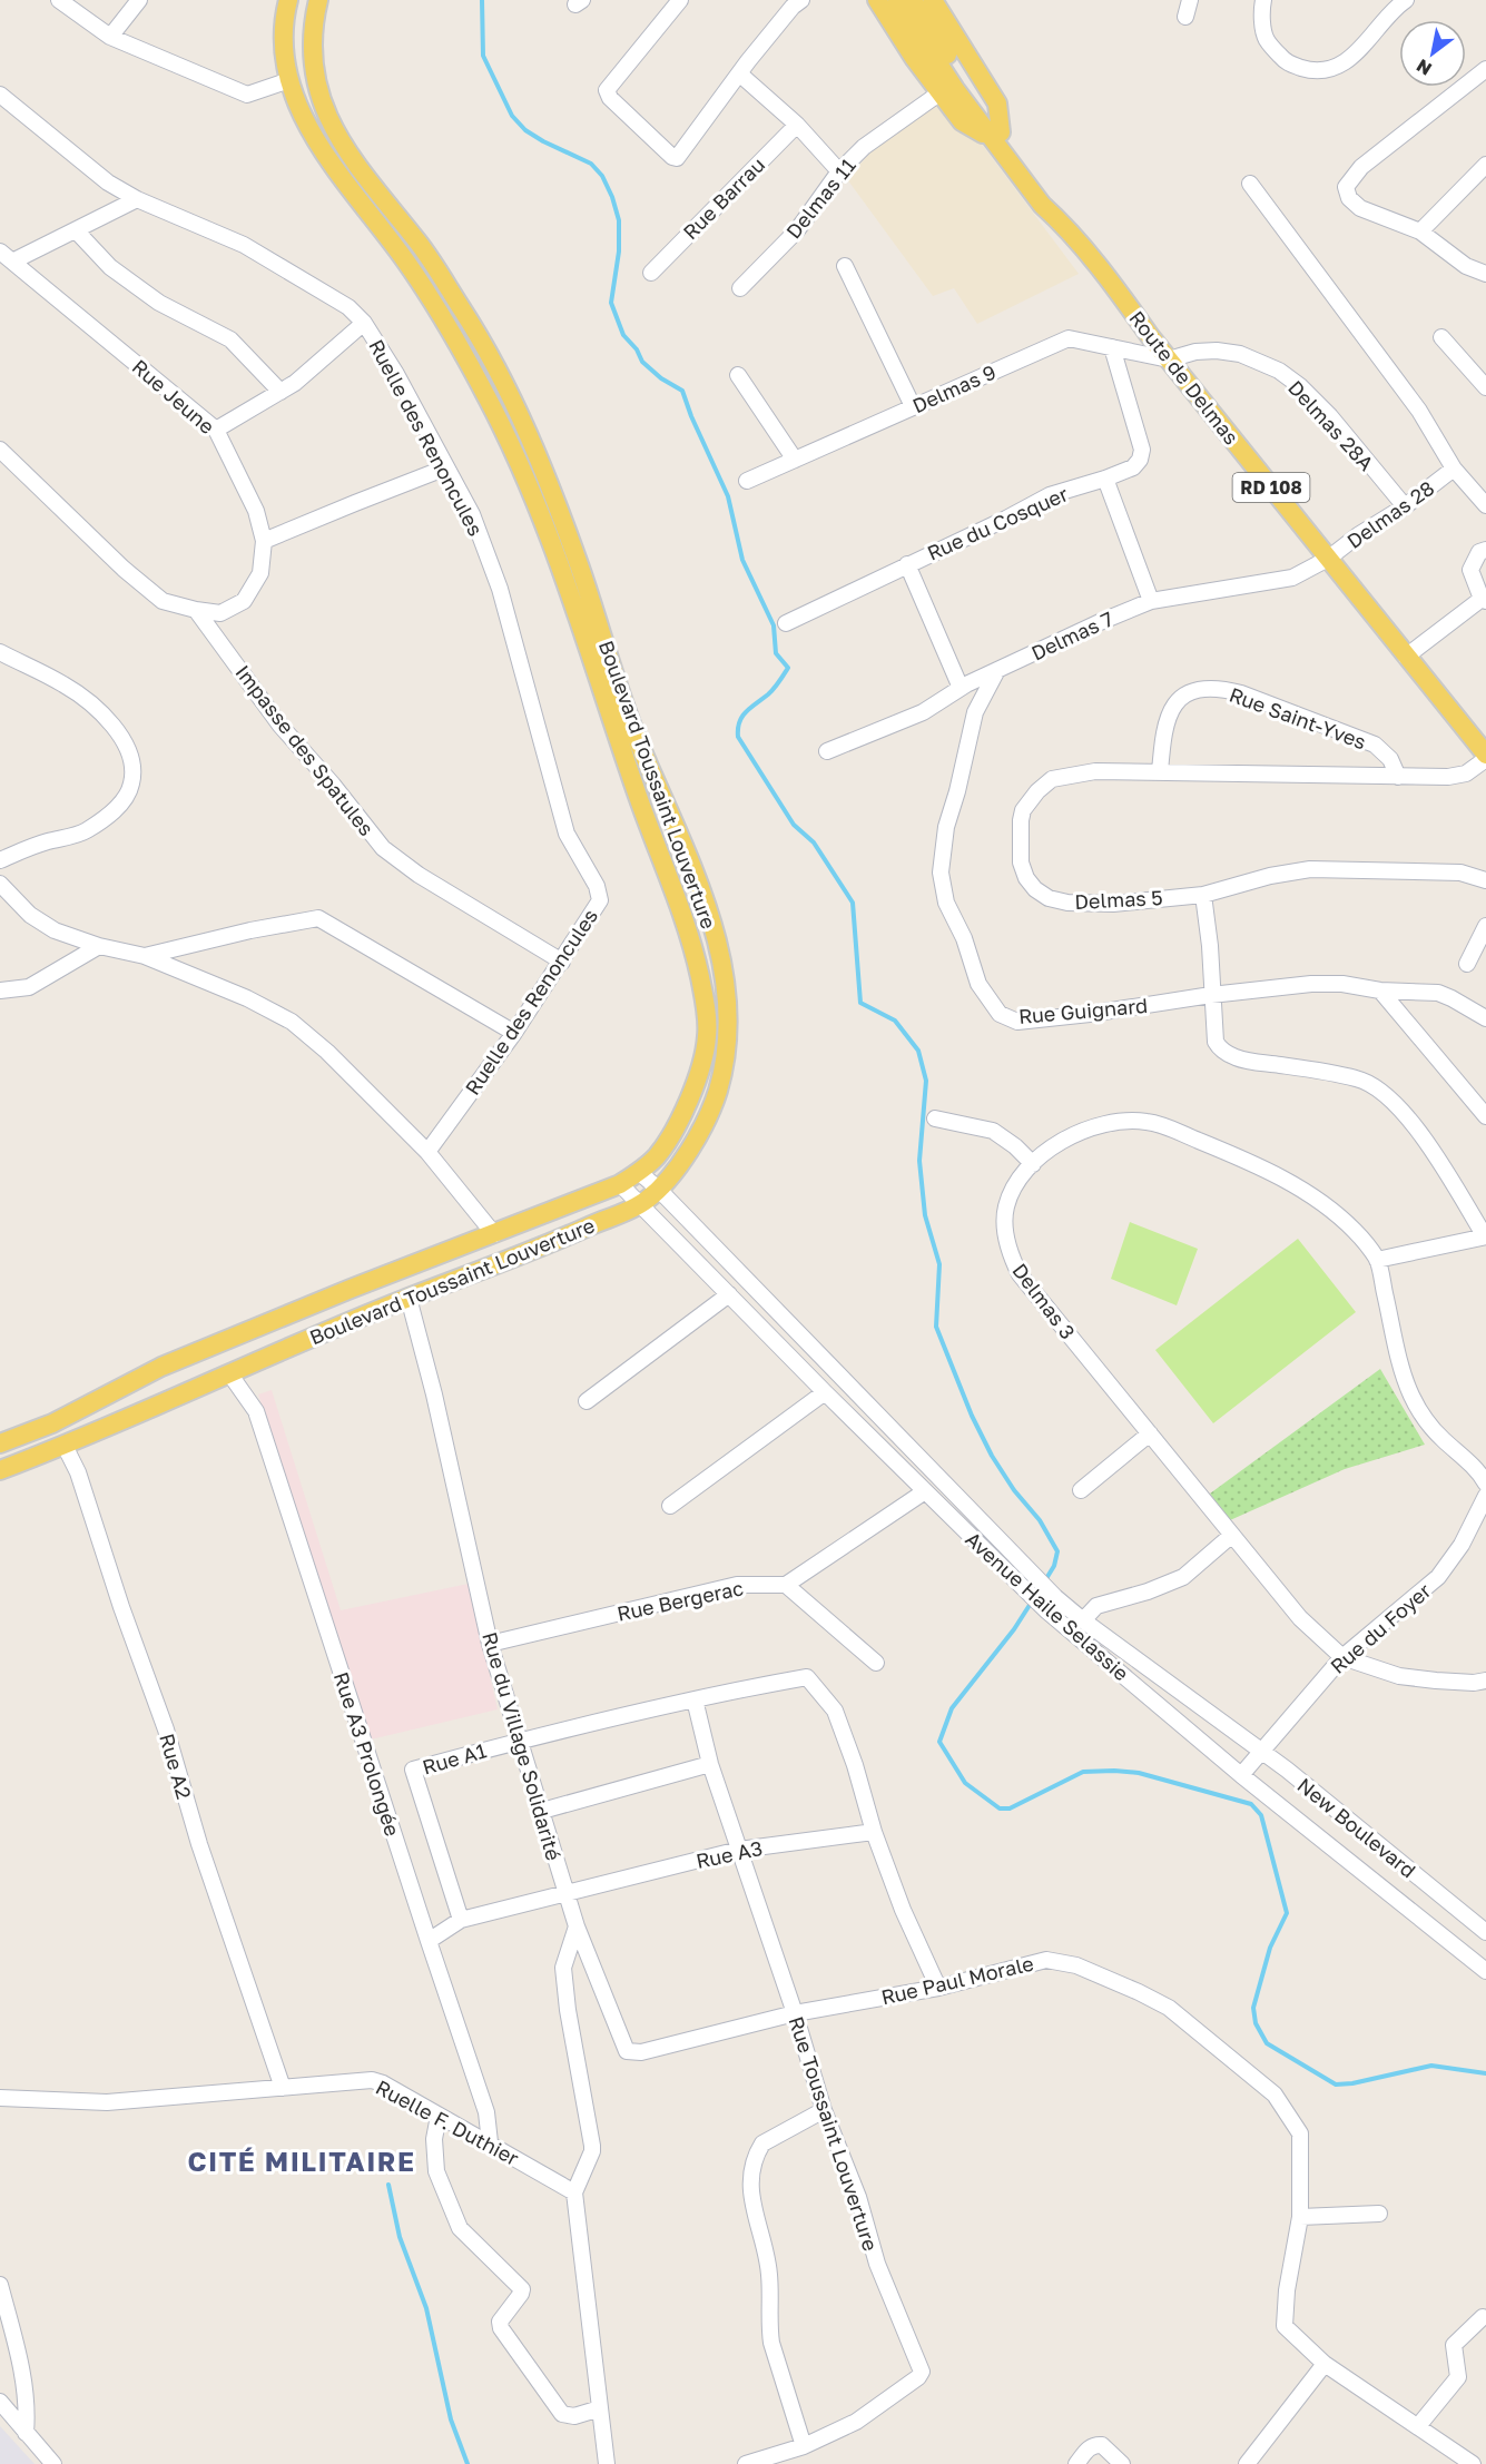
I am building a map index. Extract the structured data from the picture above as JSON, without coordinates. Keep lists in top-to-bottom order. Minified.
{"streets":{"main road":["Route de Delmas","RD 108","Boulevard Toussaint Louverture"],"street":["Rue Barrau","Delmas 11","Delmas 9","Rue Jeune","Delmas 28A","Ruelle des Renoncules","Delmas 28","Rue du Cosquer","Delmas 7","Rue Saint-Yves","Impasse des Spatules","Delmas 5","Rue Guignard","Delmas 3","Rue Bergerac","Avenue Haile Selassie","Rue du Foyer","Rue du Village Solidarité","Rue A3 Prolongée","Rue A1","Rue A2","New Boulevard","Rue A3","Rue Paul Morale","Ruelle F. Duthier","Rue Toussaint Louverture"]},"crossings":[["Route de Delmas","Delmas 9"],["Route de Delmas","Delmas 28A"],["Route de Delmas","Delmas 28"],["Route de Delmas","Delmas 7"],["Route de Delmas","Delmas 5"],["Delmas 9","Delmas 28A"],["Delmas 9","Rue du Cosquer"],["Rue Jeune","Impasse des Spatules"],["Delmas 28A","Delmas 28"],["Ruelle des Renoncules","Impasse des Spatules"],["Delmas 28","Delmas 7"],["Delmas 7","Rue Guignard"],["Rue Saint-Yves","Delmas 5"],["Boulevard Toussaint Louverture","Avenue Haile Selassie"],["Boulevard Toussaint Louverture","Rue du Village Solidarité"],["Boulevard Toussaint Louverture","Rue A3 Prolongée"],["Boulevard Toussaint Louverture","Rue A2"],["Delmas 3","Rue du Foyer"],["Rue Bergerac","Rue du Village Solidarité"],["Avenue Haile Selassie","Rue du Foyer"],["Avenue Haile Selassie","New Boulevard"],["Rue du Foyer","New Boulevard"],["Rue du Village Solidarité","Rue A1"],["Rue du Village Solidarité","Rue A3"],["Rue du Village Solidarité","Rue Paul Morale"],["Rue A3 Prolongée","Rue A3"],["Rue A3 Prolongée","Ruelle F. Duthier"],["Rue A1","Rue A3"],["Rue A1","Rue Toussaint Louverture"],["Rue A2","Ruelle F. Duthier"],["Rue A3","Rue Toussaint Louverture"],["Rue Paul Morale","Rue Toussaint Louverture"]],"districts":["CITÉ MILITAIRE"],"north":"bottom left"}
